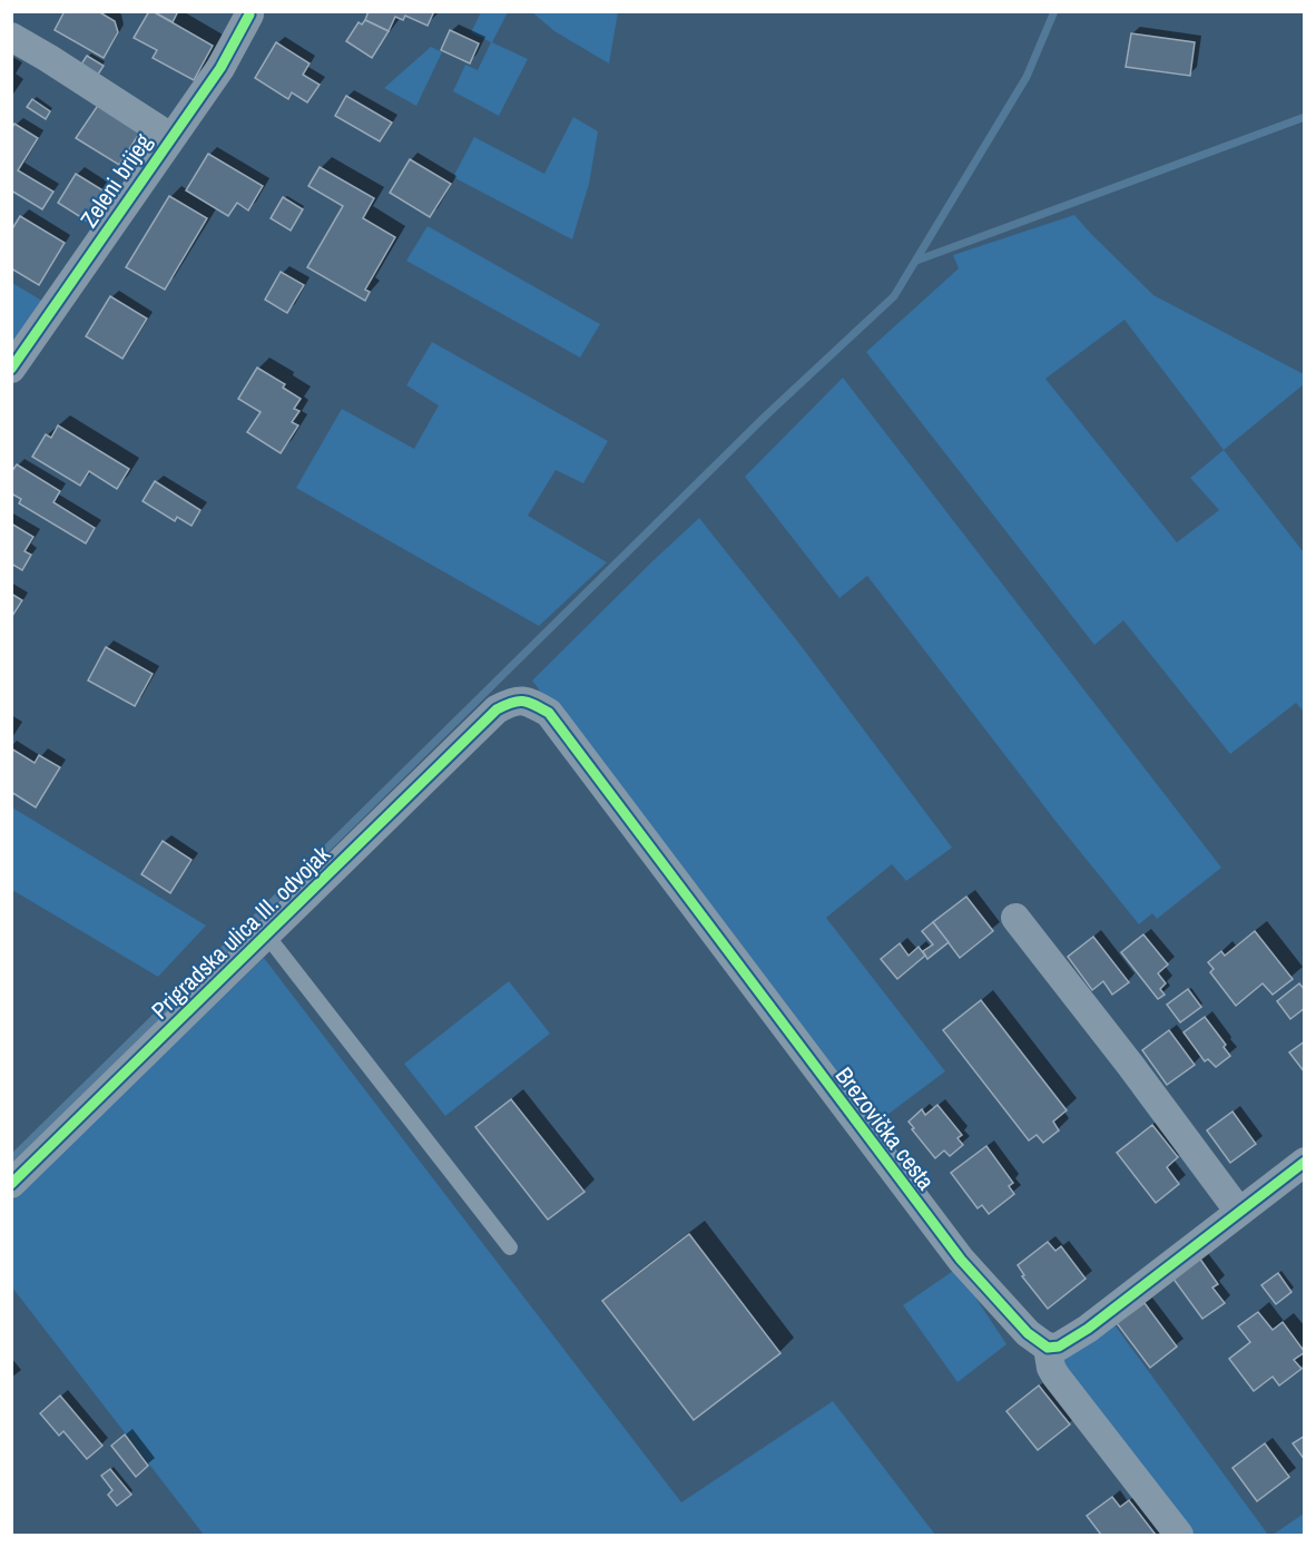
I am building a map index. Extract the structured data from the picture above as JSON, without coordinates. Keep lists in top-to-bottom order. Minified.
{"streets":{"street":["Zeleni brijeg","Prigradska ulica III. odvojak","Brezovička cesta"]},"crossings":[["Prigradska ulica III. odvojak","Brezovička cesta"]]}
